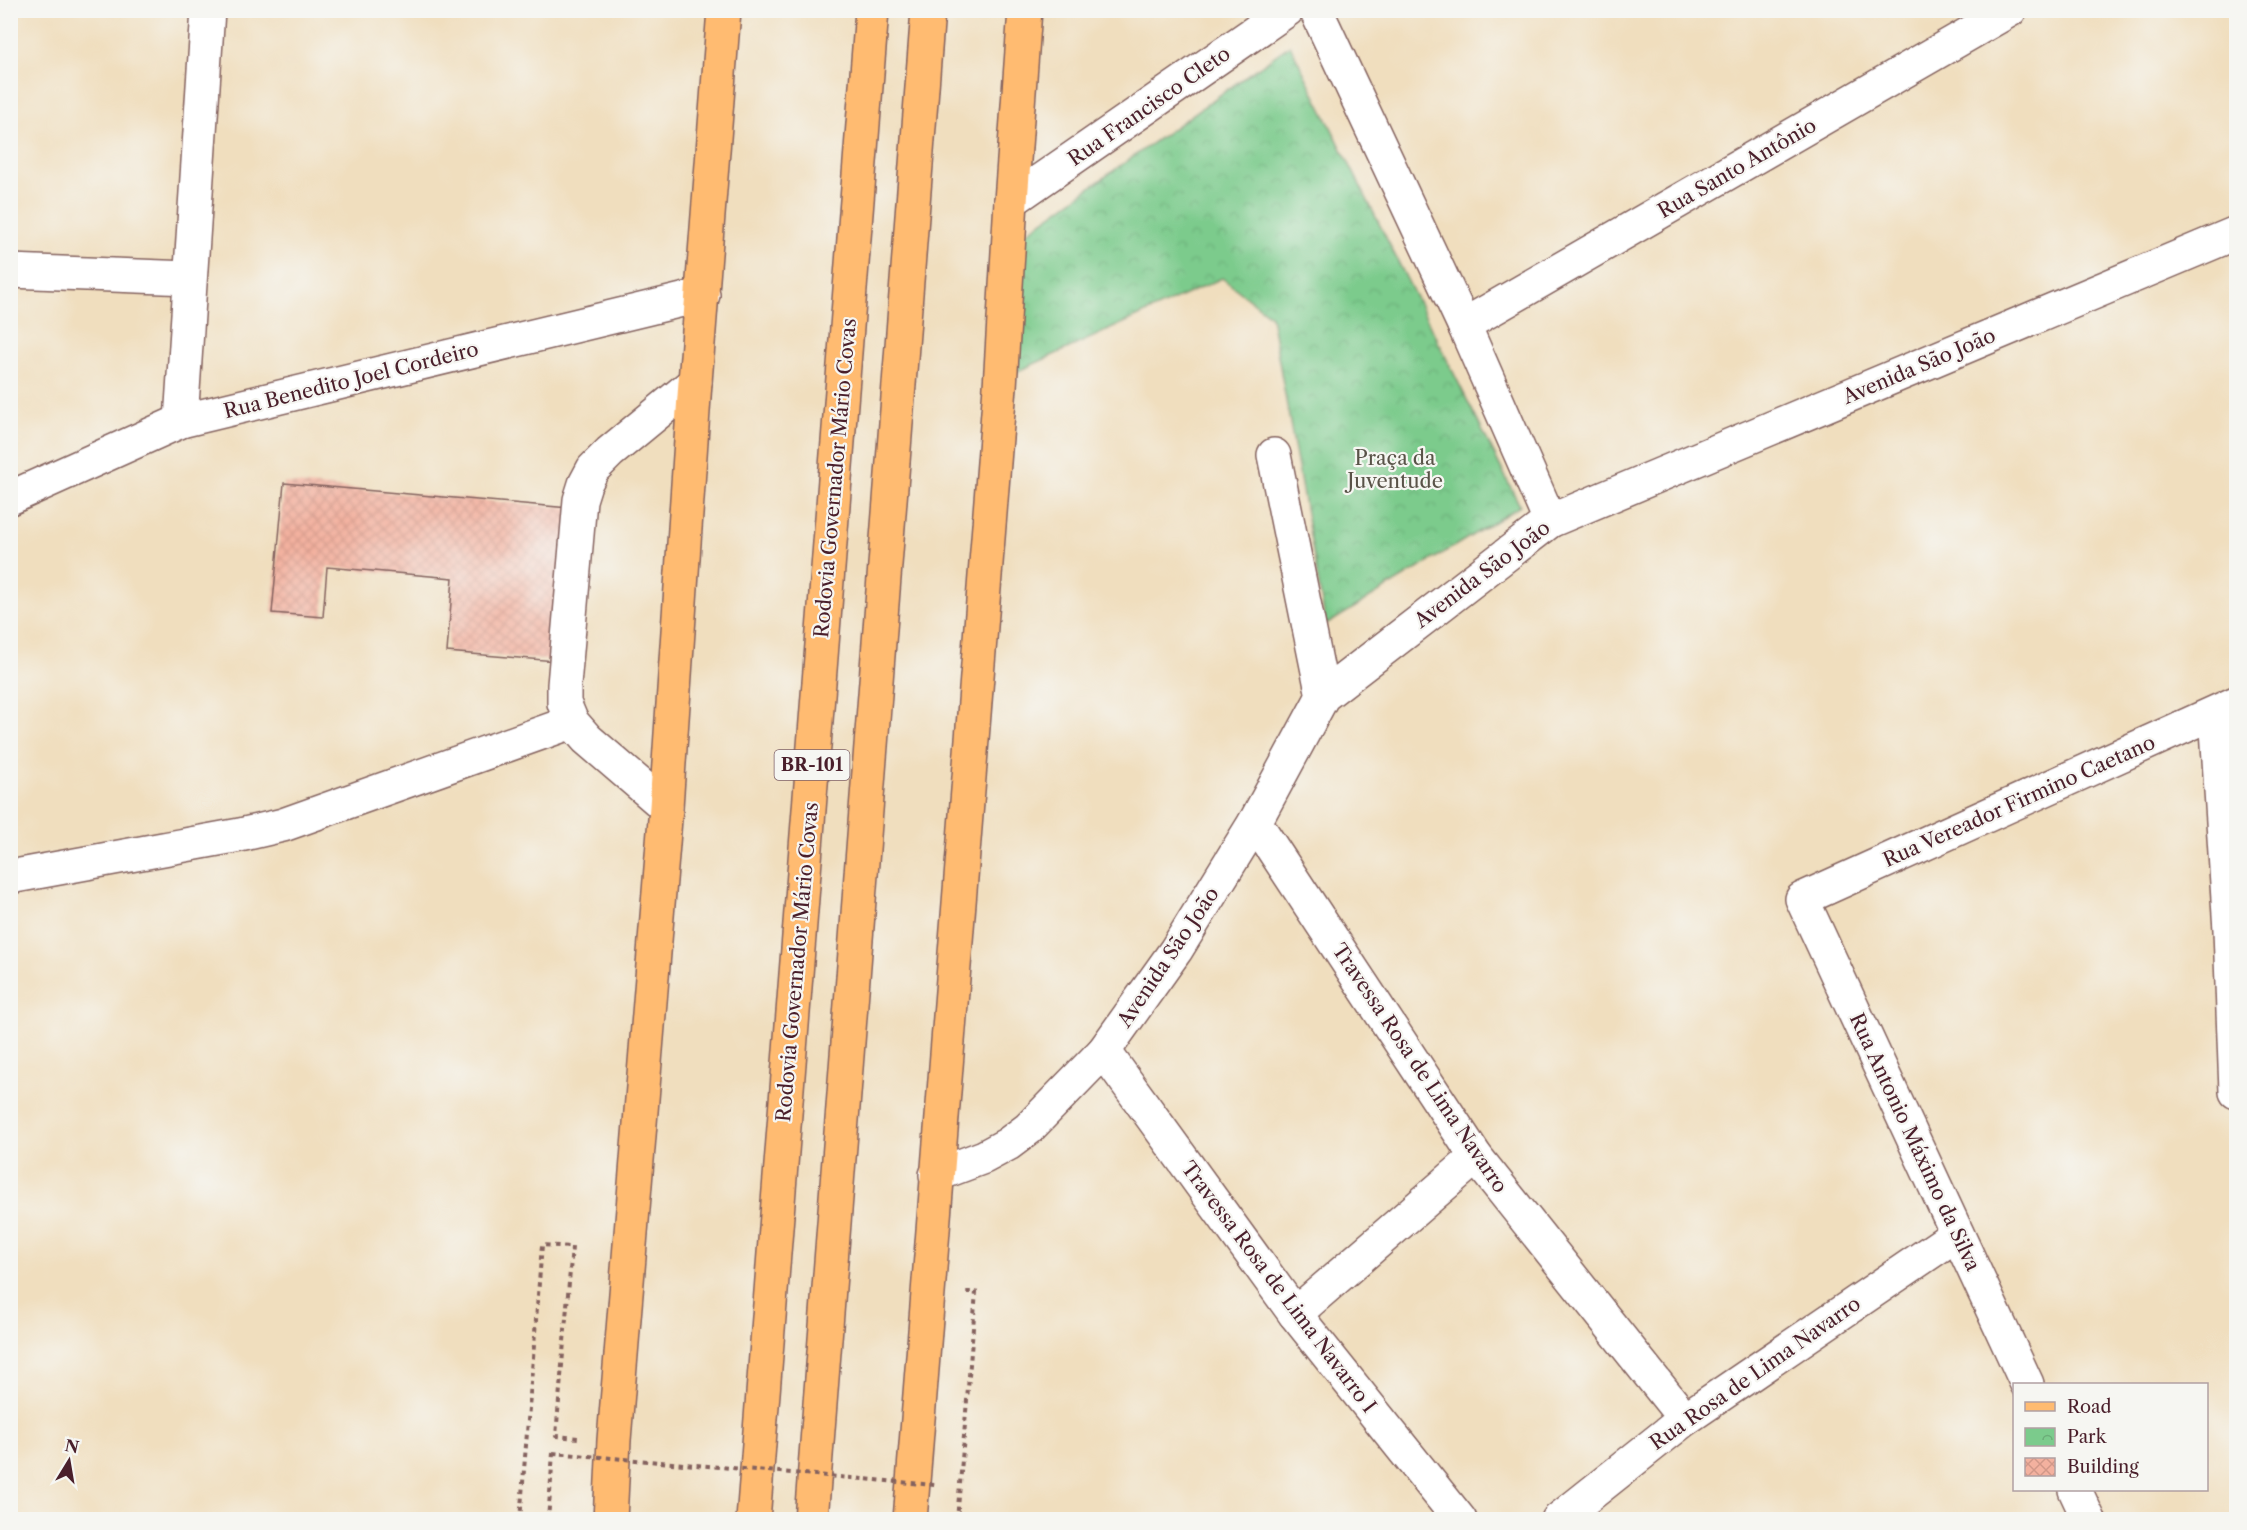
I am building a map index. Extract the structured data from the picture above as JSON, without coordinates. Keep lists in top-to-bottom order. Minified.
{"streets":{"main road":["Rodovia Governador Mário Covas","BR-101"],"street":["Rua Francisco Cleto","Rua Santo Antônio","Avenida São João","Rua Benedito Joel Cordeiro","Rua Vereador Firmino Caetano","Travessa Rosa de Lima Navarro","Rua Antonio Máximo da Silva","Travessa Rosa de Lima Navarro I","Rua Rosa de Lima Navarro"]},"crossings":[["Avenida São João","Travessa Rosa de Lima Navarro"],["Avenida São João","Travessa Rosa de Lima Navarro I"],["Rua Vereador Firmino Caetano","Rua Antonio Máximo da Silva"],["Travessa Rosa de Lima Navarro","Rua Rosa de Lima Navarro"],["Rua Antonio Máximo da Silva","Rua Rosa de Lima Navarro"]],"parks":["Praça da Juventude"],"legend":["Road","Park","Building"],"north":"top"}
